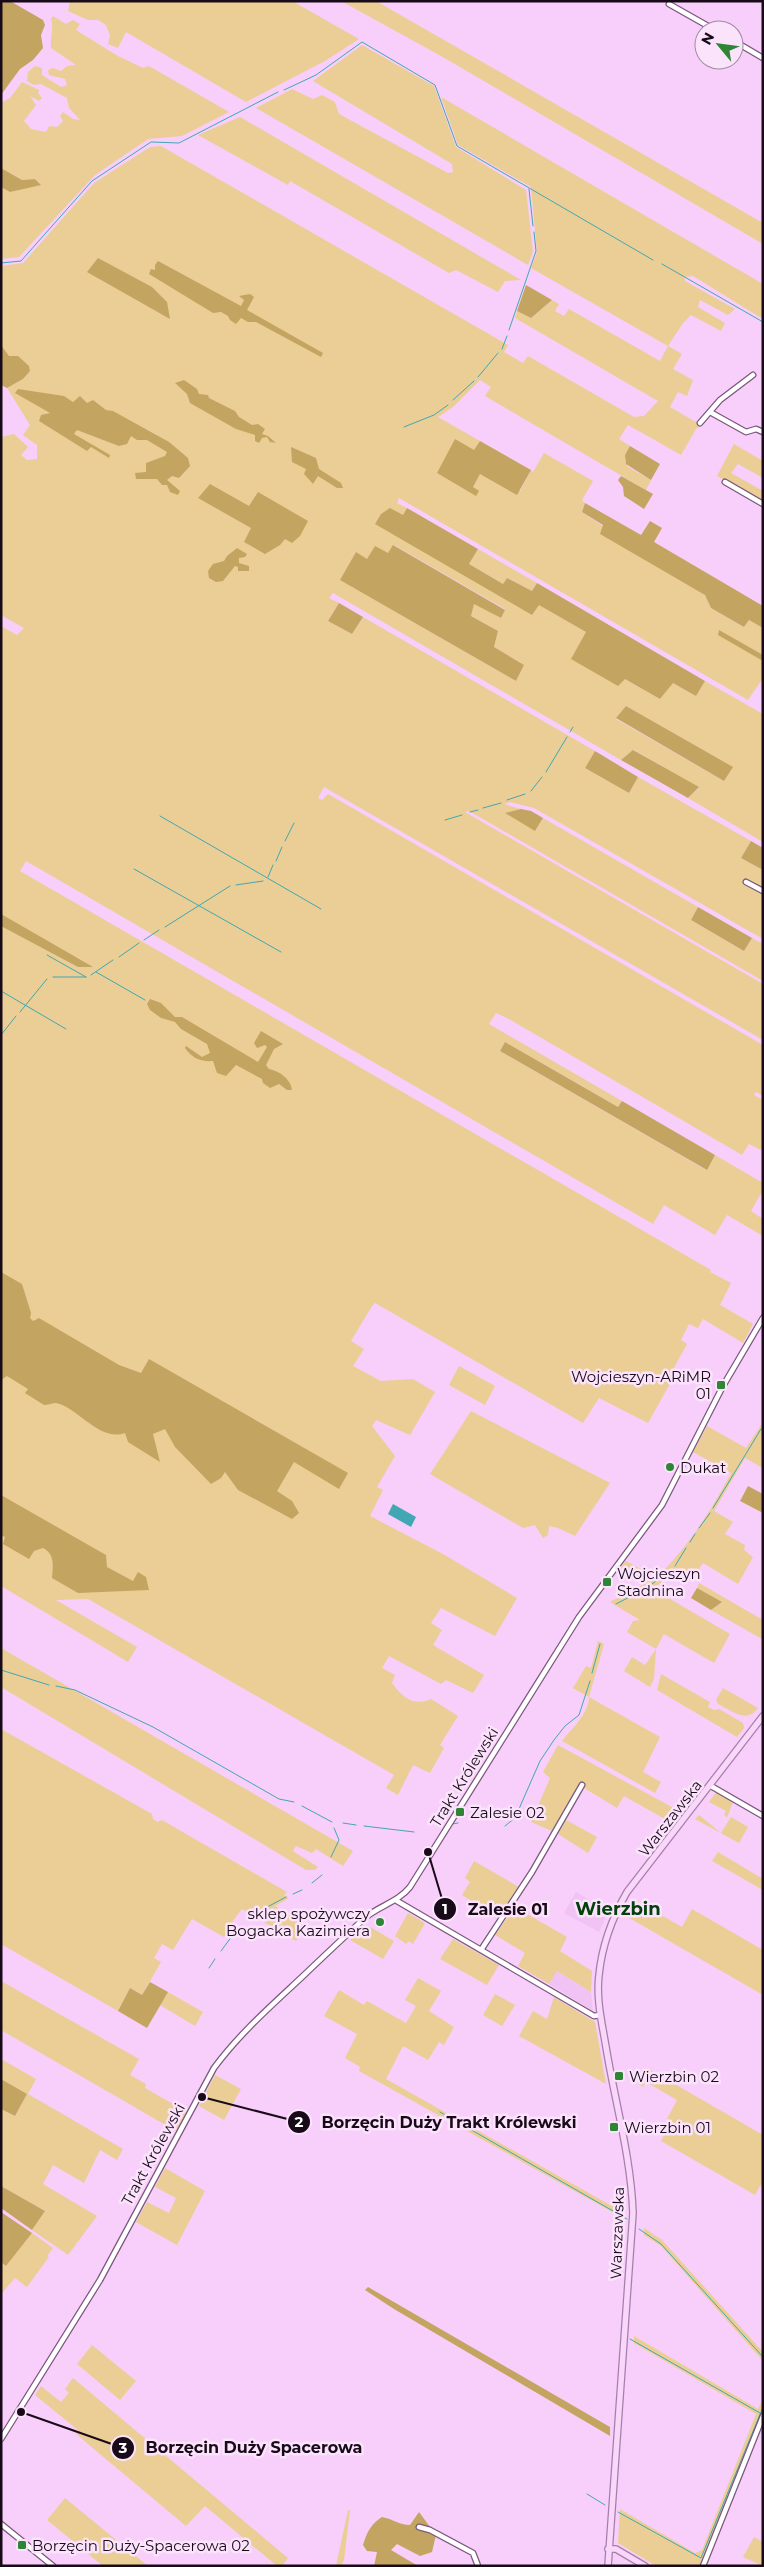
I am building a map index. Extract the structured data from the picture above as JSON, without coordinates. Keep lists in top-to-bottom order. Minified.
{"streets":{"main road":["Warszawska"],"street":["Trakt Królewski"]},"districts":["Wierzbin"],"places":{"transit":["Wojcieszyn-ARiMR 01","Wojcieszyn Stadnina","Zalesie 02","Wierzbin 02","Wierzbin 01","Borzęcin Duży-Spacerowa 02"],"other":["Dukat","Zalesie 01","sklep spożywczy Bogacka Kazimiera","Borzęcin Duży Trakt Królewski","Borzęcin Duży Spacerowa"]},"north":"top left"}
